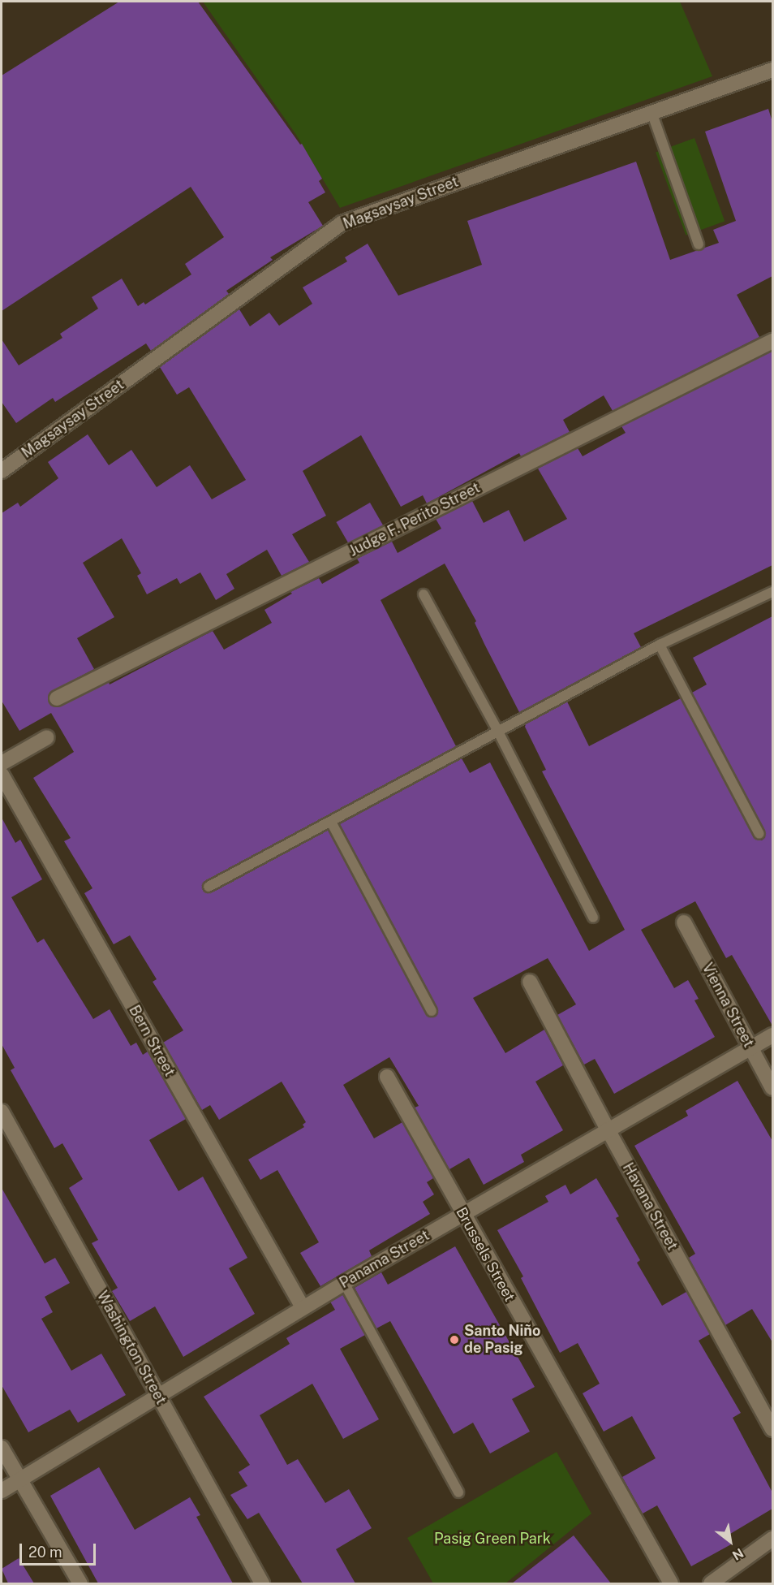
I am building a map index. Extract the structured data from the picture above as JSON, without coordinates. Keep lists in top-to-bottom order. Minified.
{"streets":{"street":["Magsaysay Street","Judge F. Perito Street","Vienna Street","Bern Street","Havana Street","Brussels Street","Panama Street","Washington Street"]},"crossings":[["Vienna Street","Panama Street"],["Bern Street","Panama Street"],["Havana Street","Panama Street"],["Brussels Street","Panama Street"],["Panama Street","Washington Street"]],"parks":["Pasig Green Park"],"places":["Santo Niño de Pasig"],"scale_bar":"20 m","north":"bottom right"}
